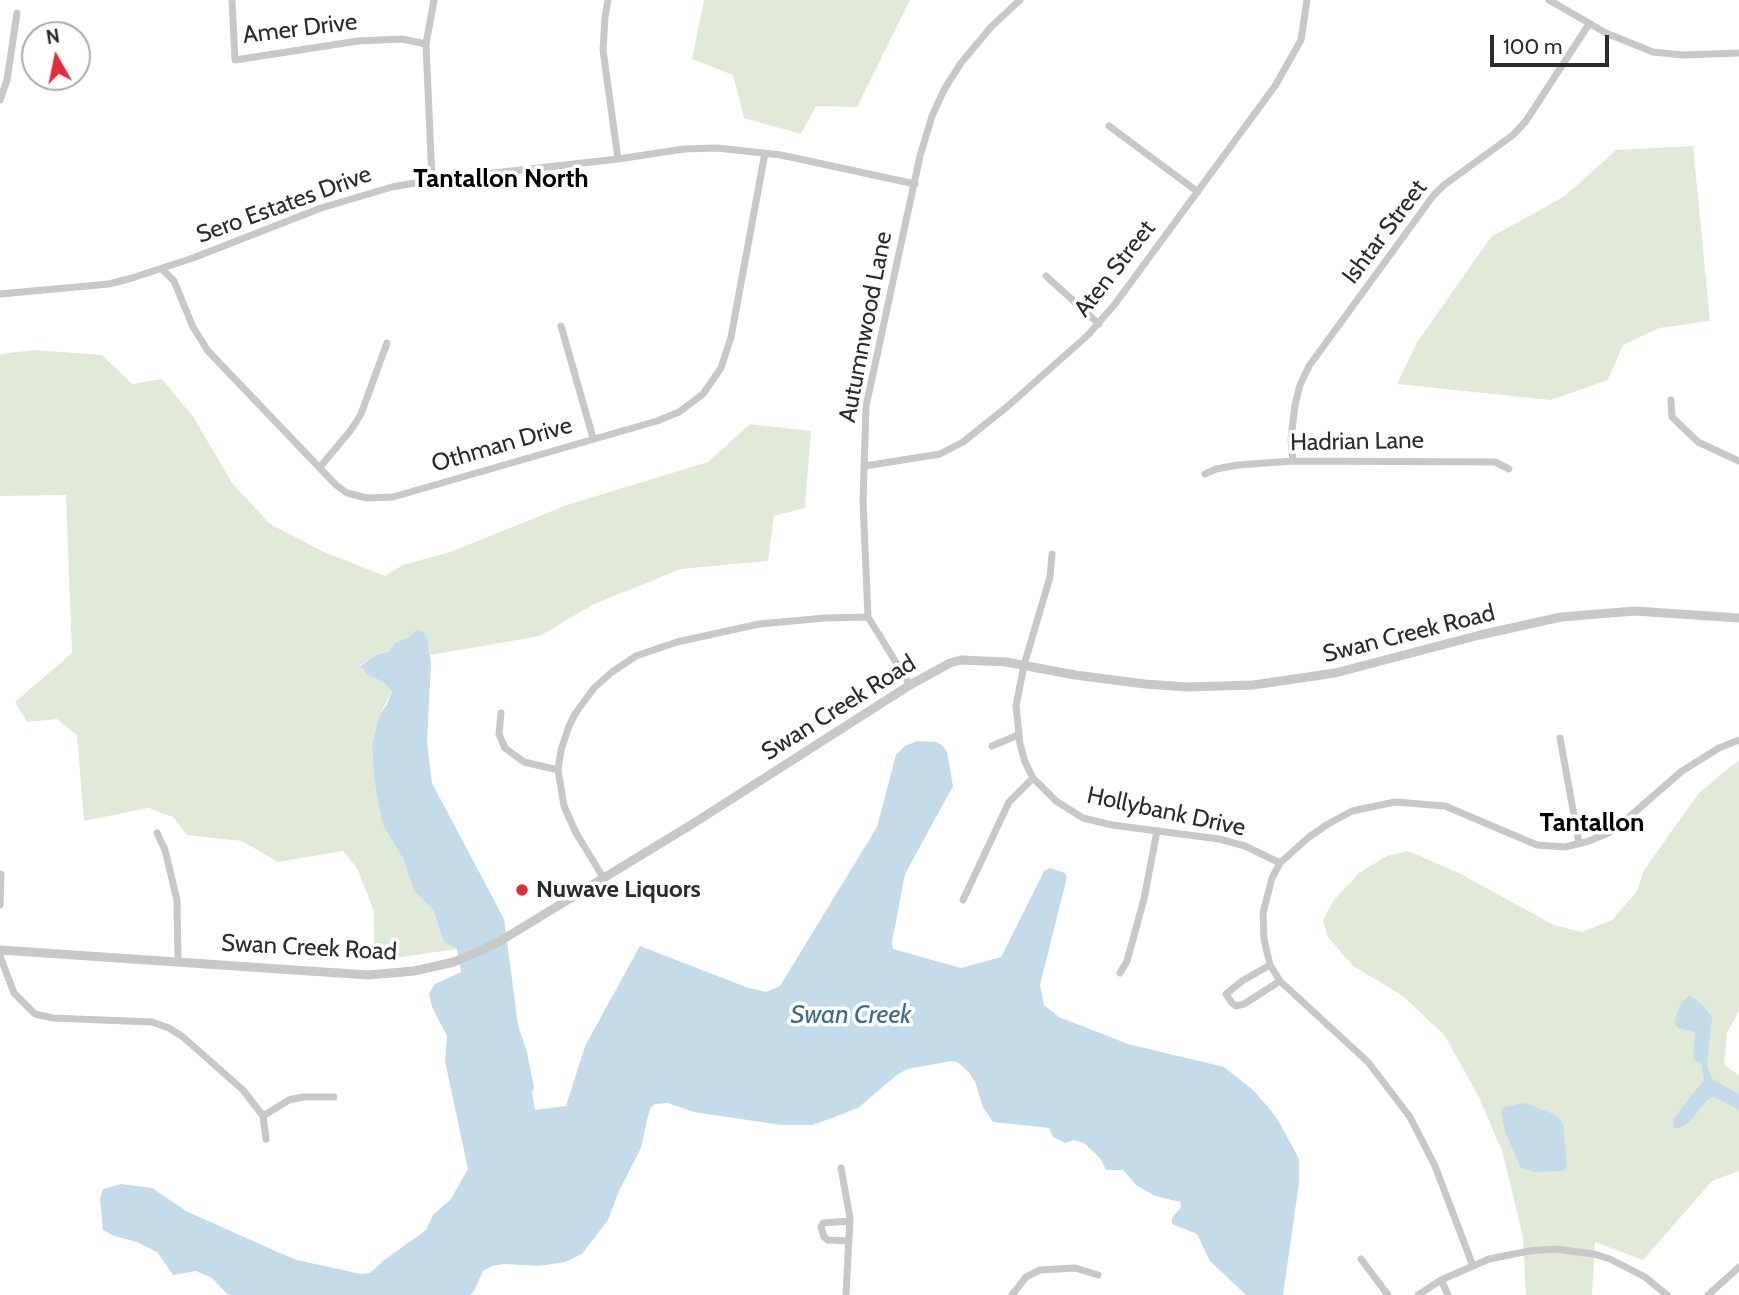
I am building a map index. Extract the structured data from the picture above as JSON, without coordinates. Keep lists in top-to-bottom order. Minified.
{"streets":{"street":["Amer Drive","Sero Estates Drive","Ishtar Street","Aten Street","Autumnwood Lane","Hadrian Lane","Othman Drive","Swan Creek Road","Hollybank Drive"]},"crossings":[["Sero Estates Drive","Autumnwood Lane"],["Sero Estates Drive","Othman Drive"],["Ishtar Street","Hadrian Lane"],["Aten Street","Autumnwood Lane"],["Autumnwood Lane","Swan Creek Road"],["Swan Creek Road","Hollybank Drive"]],"districts":["Tantallon North","Tantallon"],"water":["Swan Creek"],"places":["Nuwave Liquors"],"scale_bar":"100 m","north":"top"}
